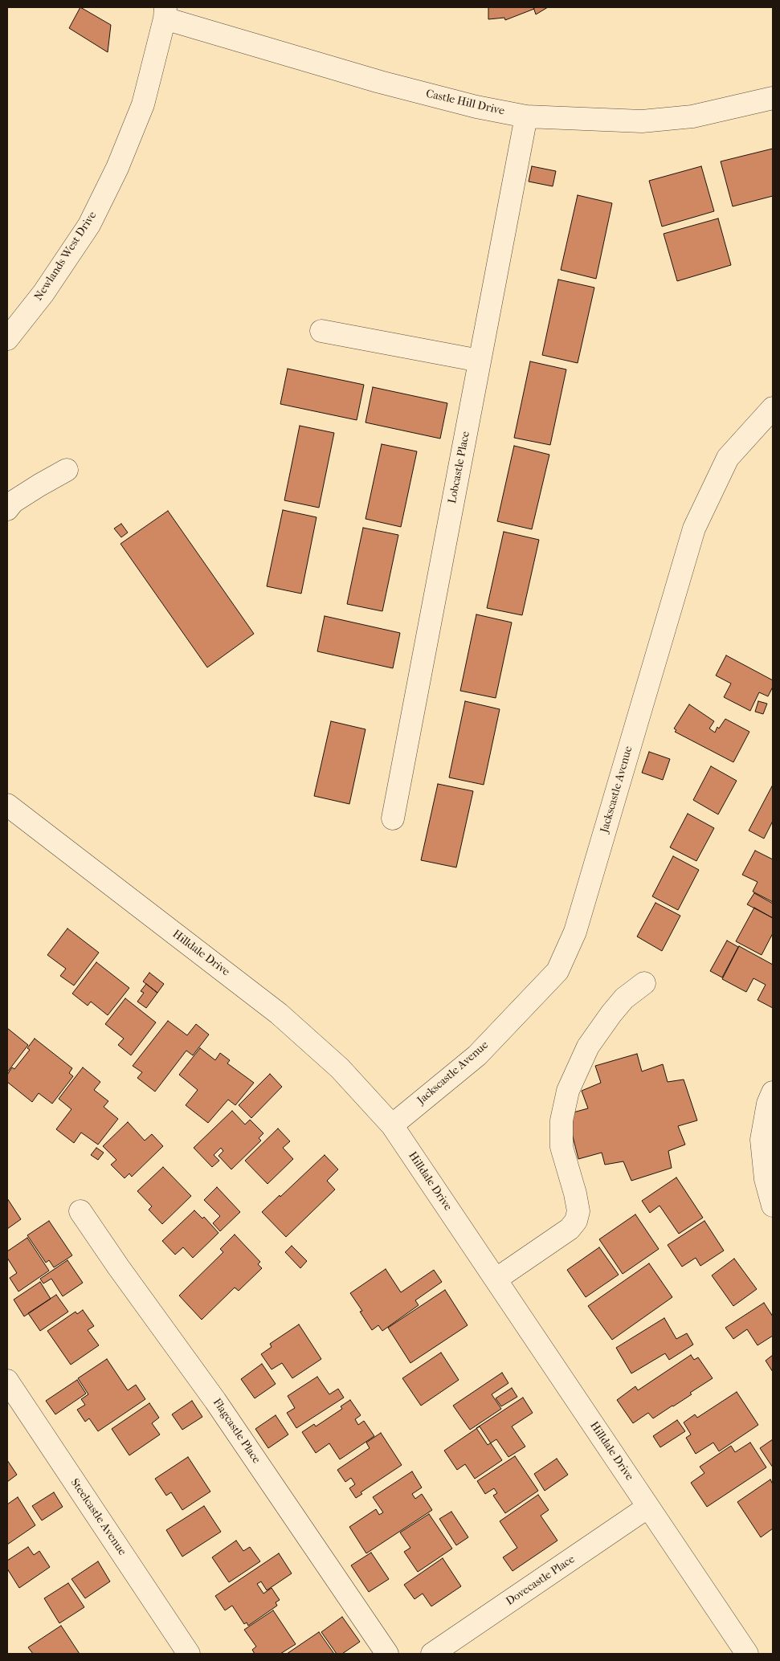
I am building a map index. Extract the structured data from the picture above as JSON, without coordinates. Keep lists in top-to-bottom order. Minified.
{"streets":{"street":["Castle Hill Drive","Newlands West Drive","Lobcastle Place","Jackscastle Avenue","Hilldale Drive","Flagcastle Place","Steelcastle Avenue","Dovecastle Place"]},"crossings":[["Castle Hill Drive","Newlands West Drive"],["Castle Hill Drive","Lobcastle Place"],["Jackscastle Avenue","Hilldale Drive"],["Hilldale Drive","Dovecastle Place"]]}
